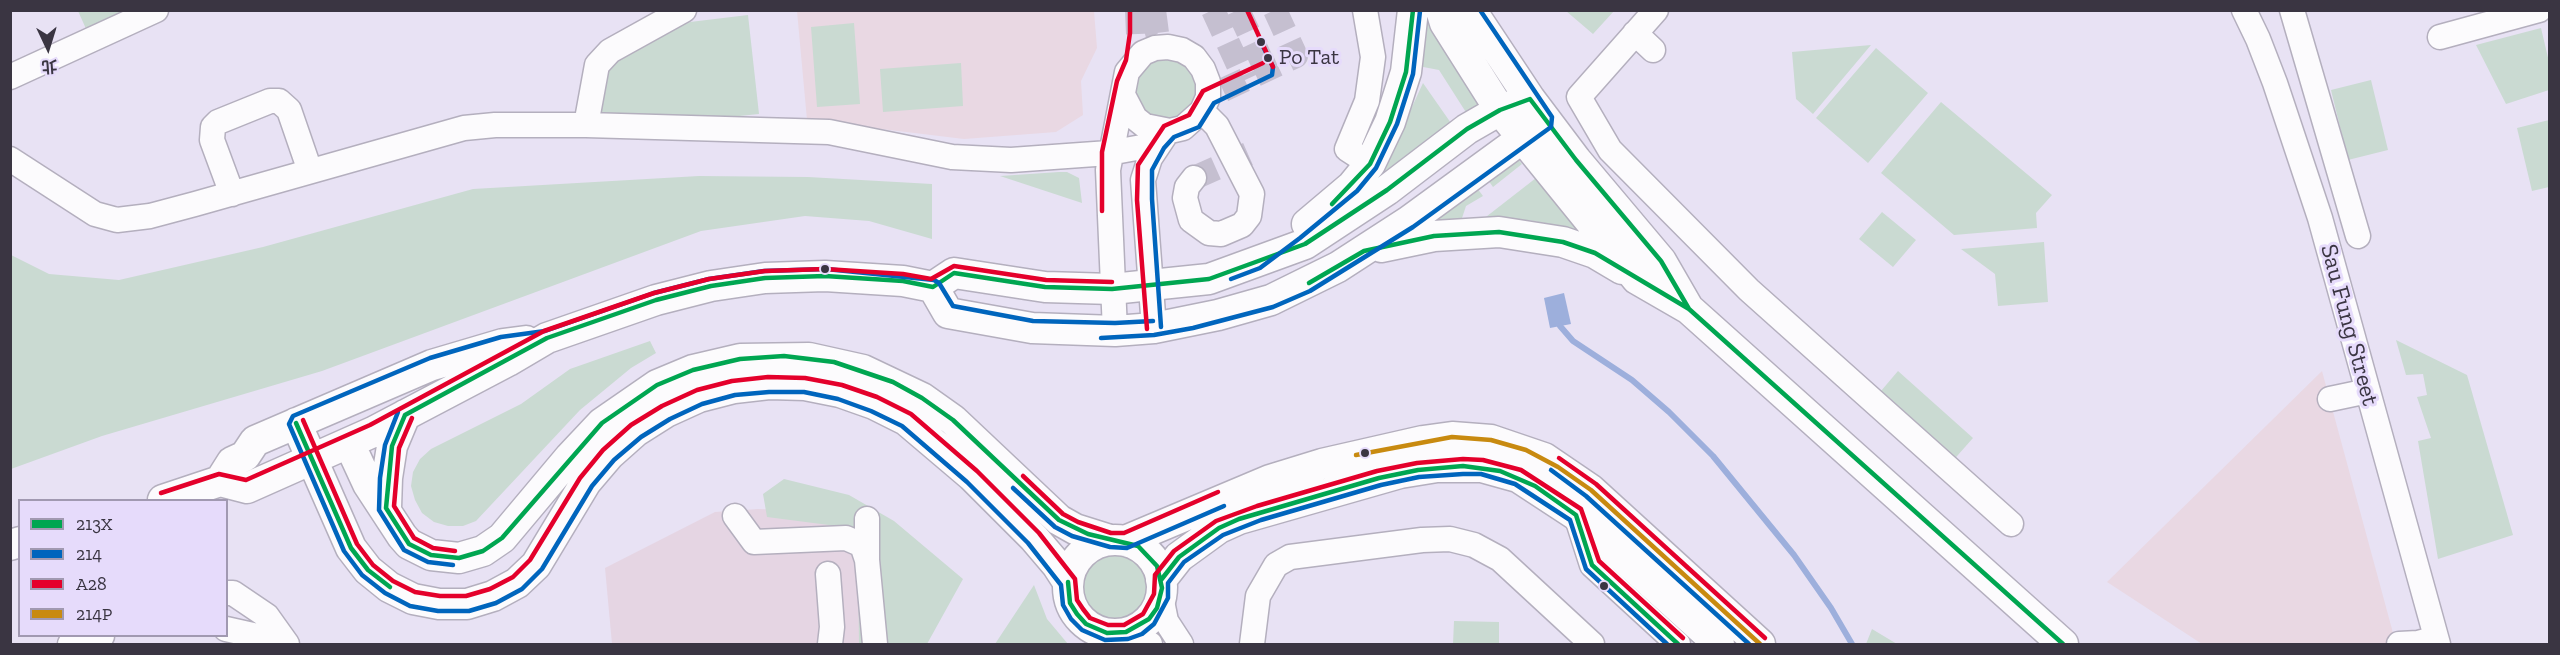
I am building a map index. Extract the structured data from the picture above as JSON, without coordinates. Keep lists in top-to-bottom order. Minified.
{"streets":{"street":["Sau Fung Street"]},"places":["Po Tat"],"lines":["transit line 213X","transit line 214","transit line A28","transit line 214P"],"legend":["213X","214","A28","214P"],"north":"bottom"}
